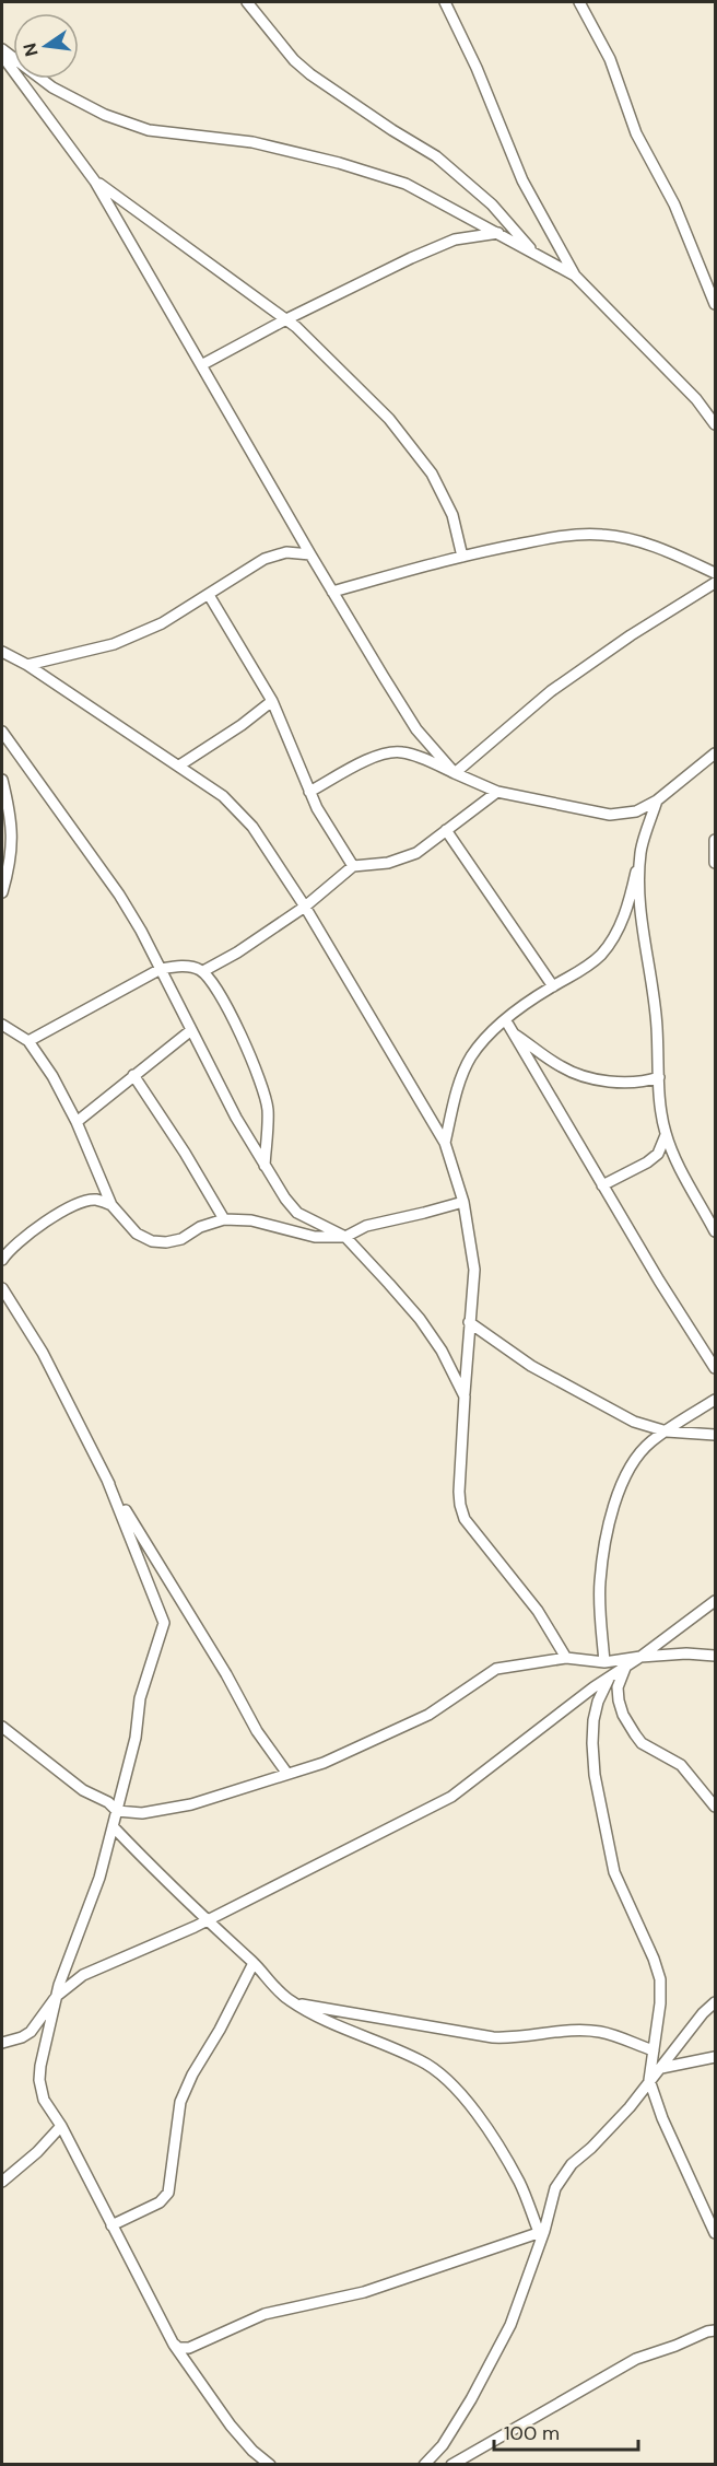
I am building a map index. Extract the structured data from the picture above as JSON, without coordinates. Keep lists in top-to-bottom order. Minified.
{"scale_bar":"100 m","north":"left"}
